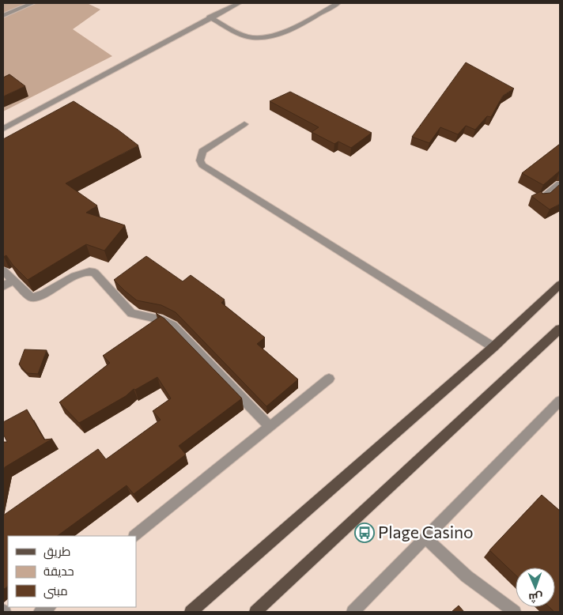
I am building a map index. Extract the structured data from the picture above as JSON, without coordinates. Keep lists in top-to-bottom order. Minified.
{"places":{"bus stop":["Plage Casino"]},"legend":["طريق","حديقة","مبنى"],"north":"bottom"}
